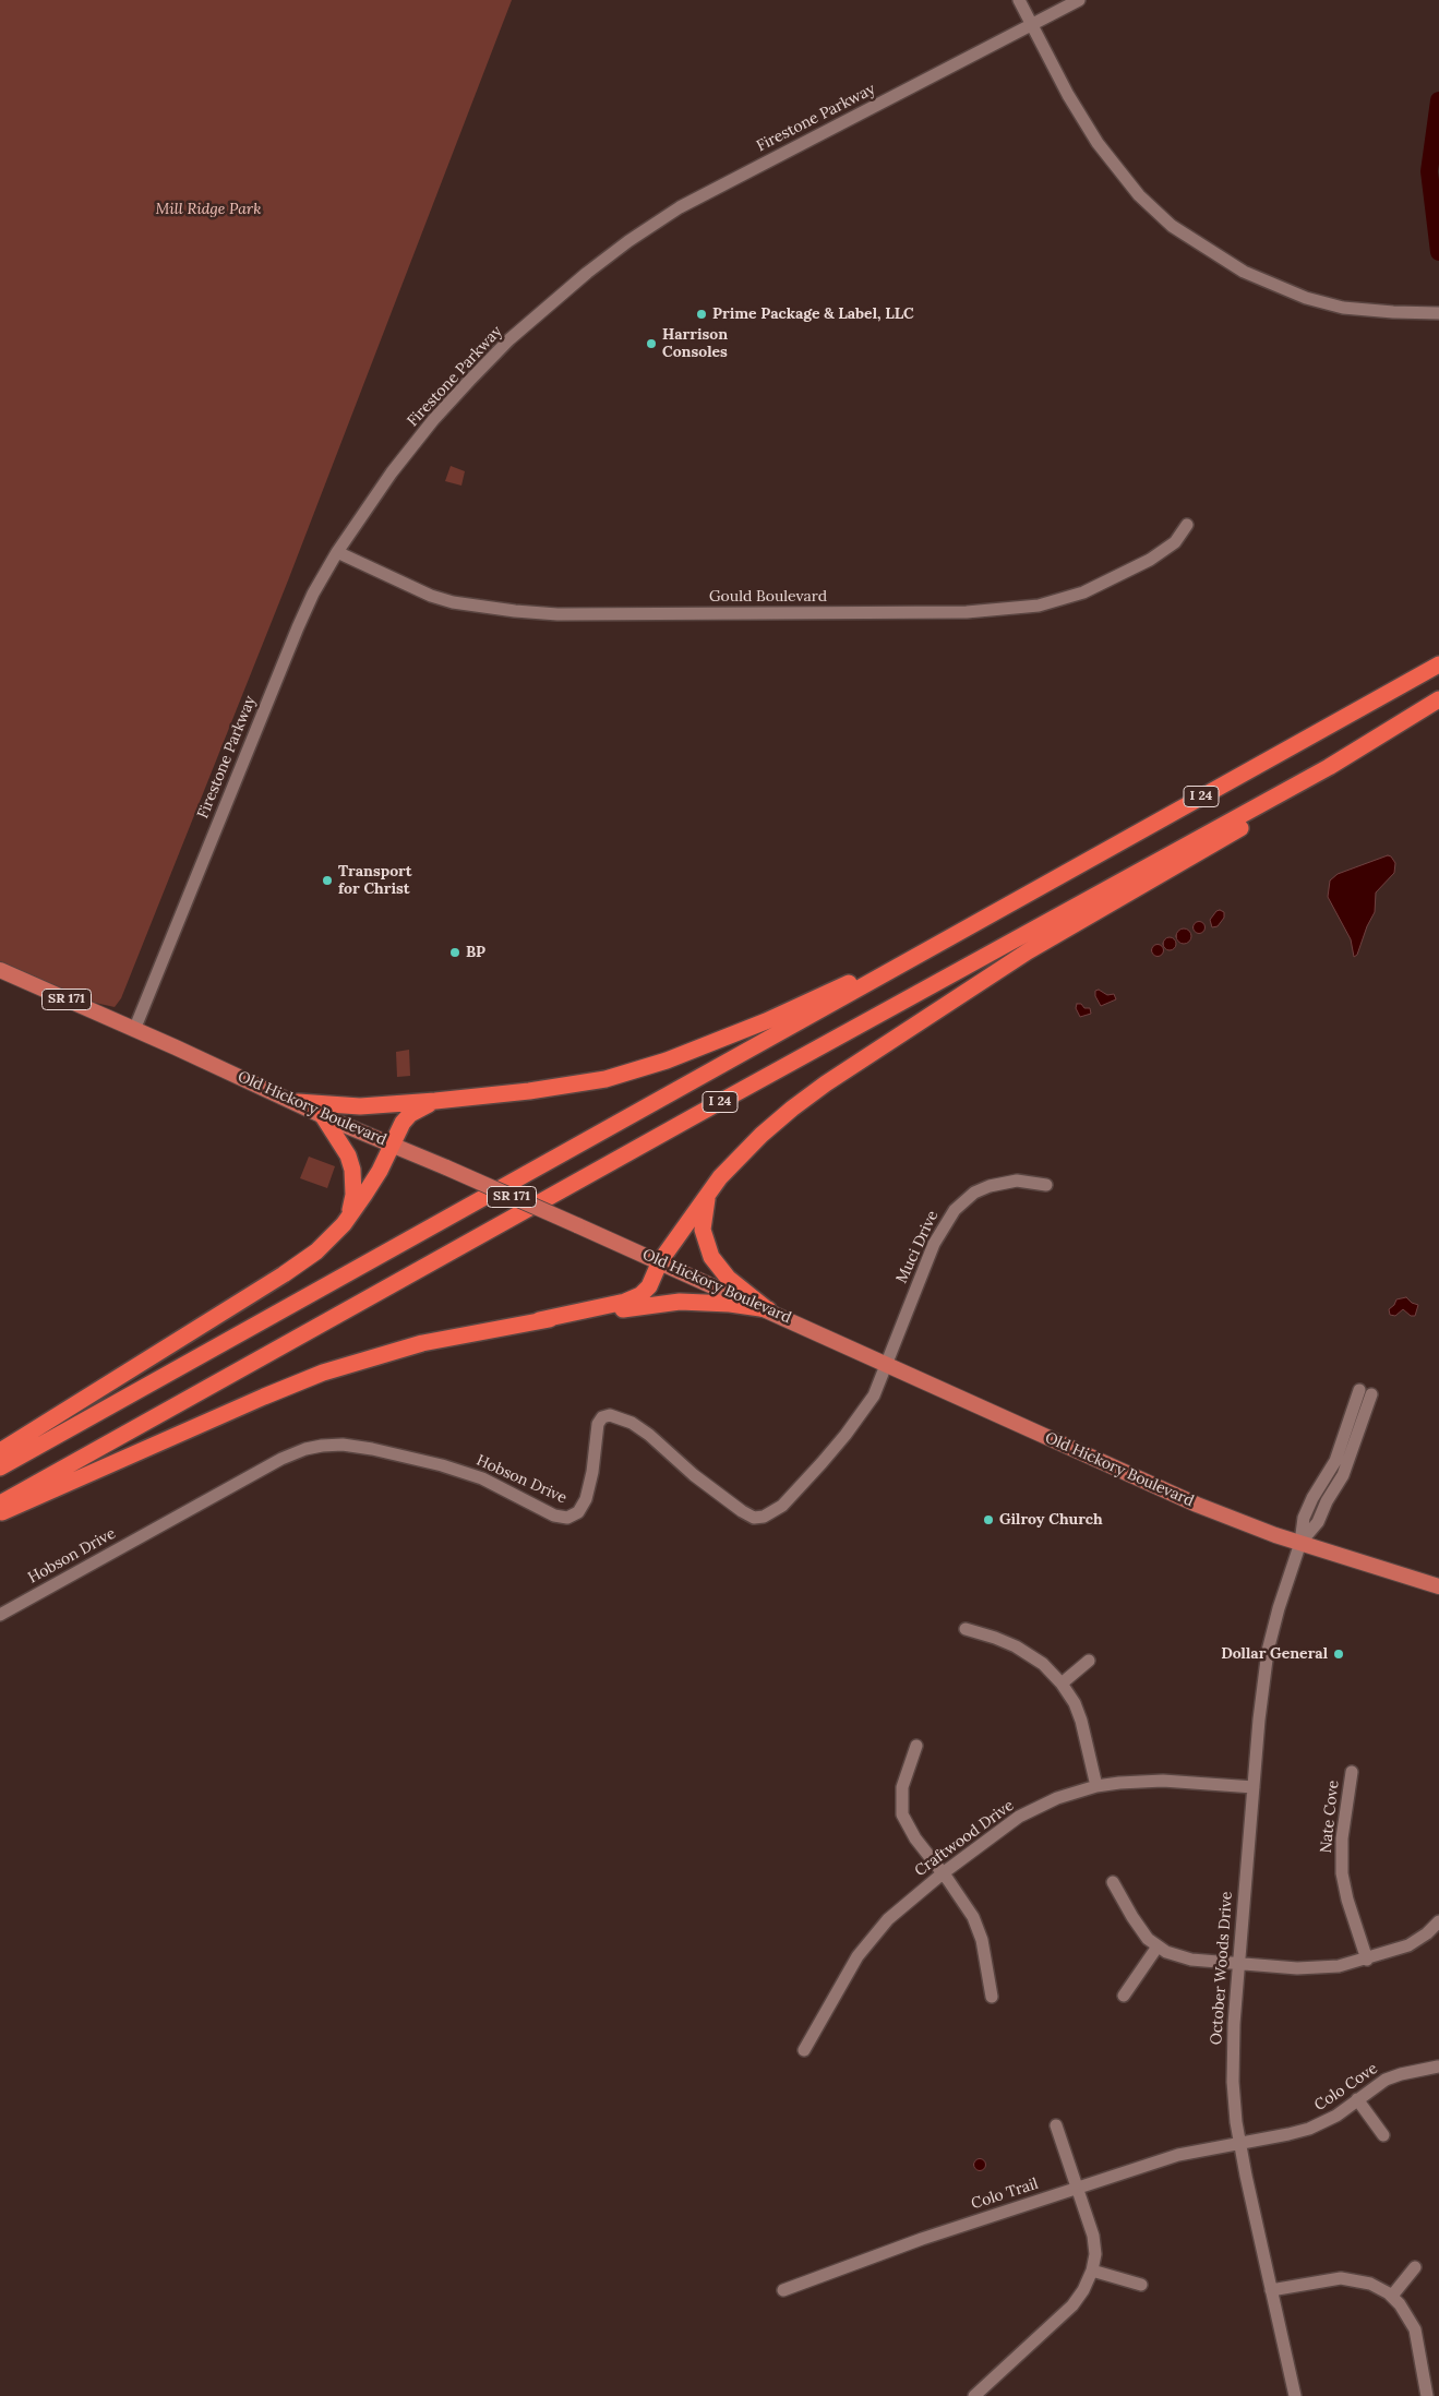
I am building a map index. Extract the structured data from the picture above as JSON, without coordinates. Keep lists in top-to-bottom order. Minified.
{"streets":{"highway":["I 24"],"main road":["SR 171","Old Hickory Boulevard"],"street":["Firestone Parkway","Gould Boulevard","Muci Drive","Hobson Drive","Nate Cove","Craftwood Drive","October Woods Drive","Colo Cove","Colo Trail"]},"crossings":[["Firestone Parkway","Gould Boulevard"],["Firestone Parkway","Old Hickory Boulevard"],["Old Hickory Boulevard","Muci Drive"],["Old Hickory Boulevard","Hobson Drive"],["Old Hickory Boulevard","October Woods Drive"],["Muci Drive","Hobson Drive"],["Craftwood Drive","October Woods Drive"],["October Woods Drive","Colo Cove"],["October Woods Drive","Colo Trail"],["Colo Cove","Colo Trail"]],"parks":["Mill Ridge Park"],"places":["Prime Package & Label, LLC","Harrison Consoles","Transport for Christ","BP","Gilroy Church","Dollar General"]}
